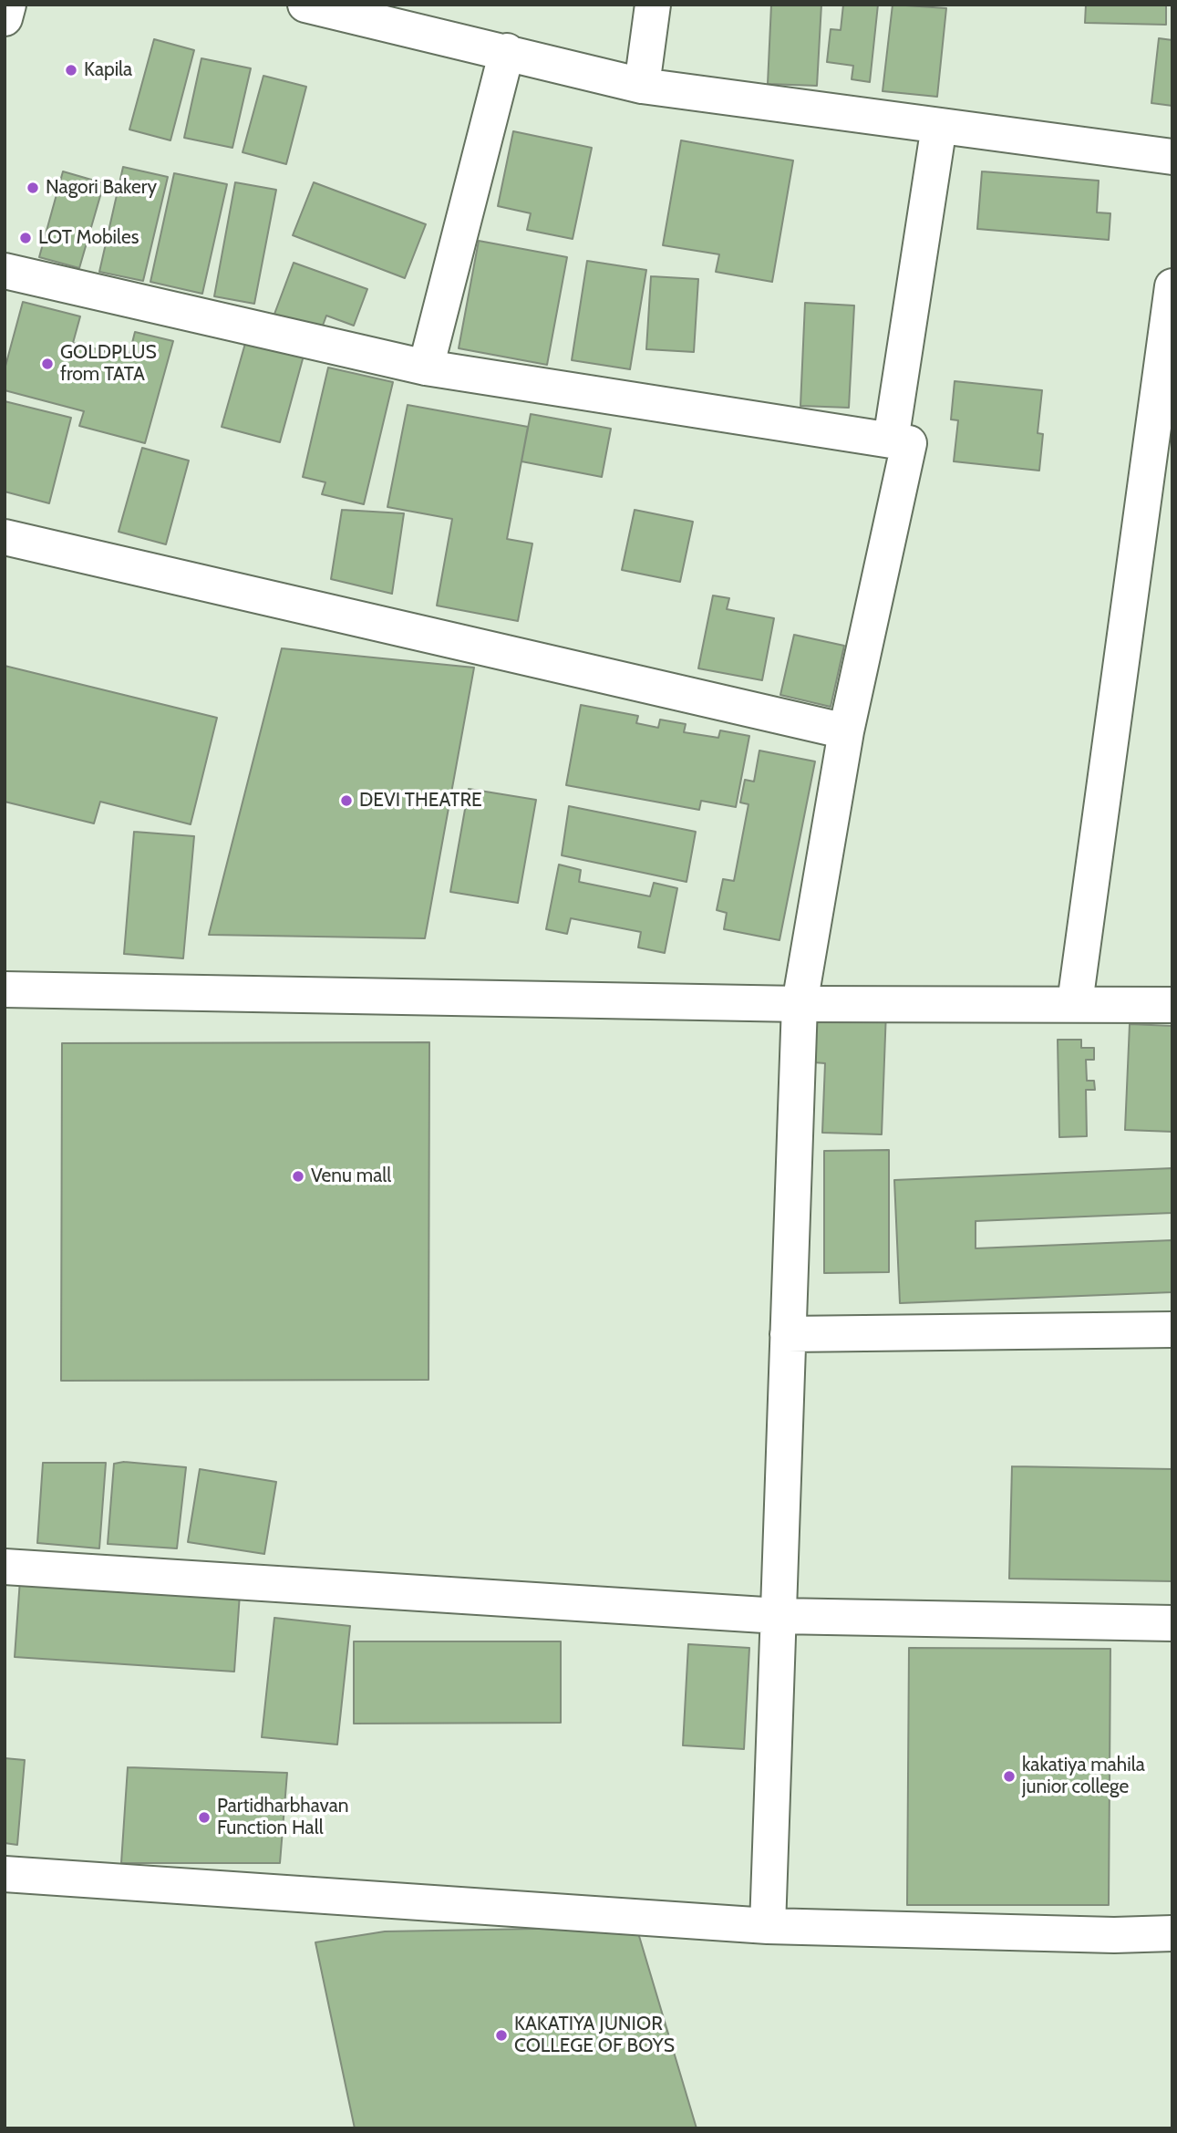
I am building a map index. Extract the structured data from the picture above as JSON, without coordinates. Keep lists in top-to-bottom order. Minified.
{"places":["Kapila","Nagori Bakery","LOT Mobiles","GOLDPLUS from TATA","DEVI THEATRE","Venu mall","kakatiya mahila junior college","Partidharbhavan Function Hall","KAKATIYA JUNIOR COLLEGE OF BOYS"]}
